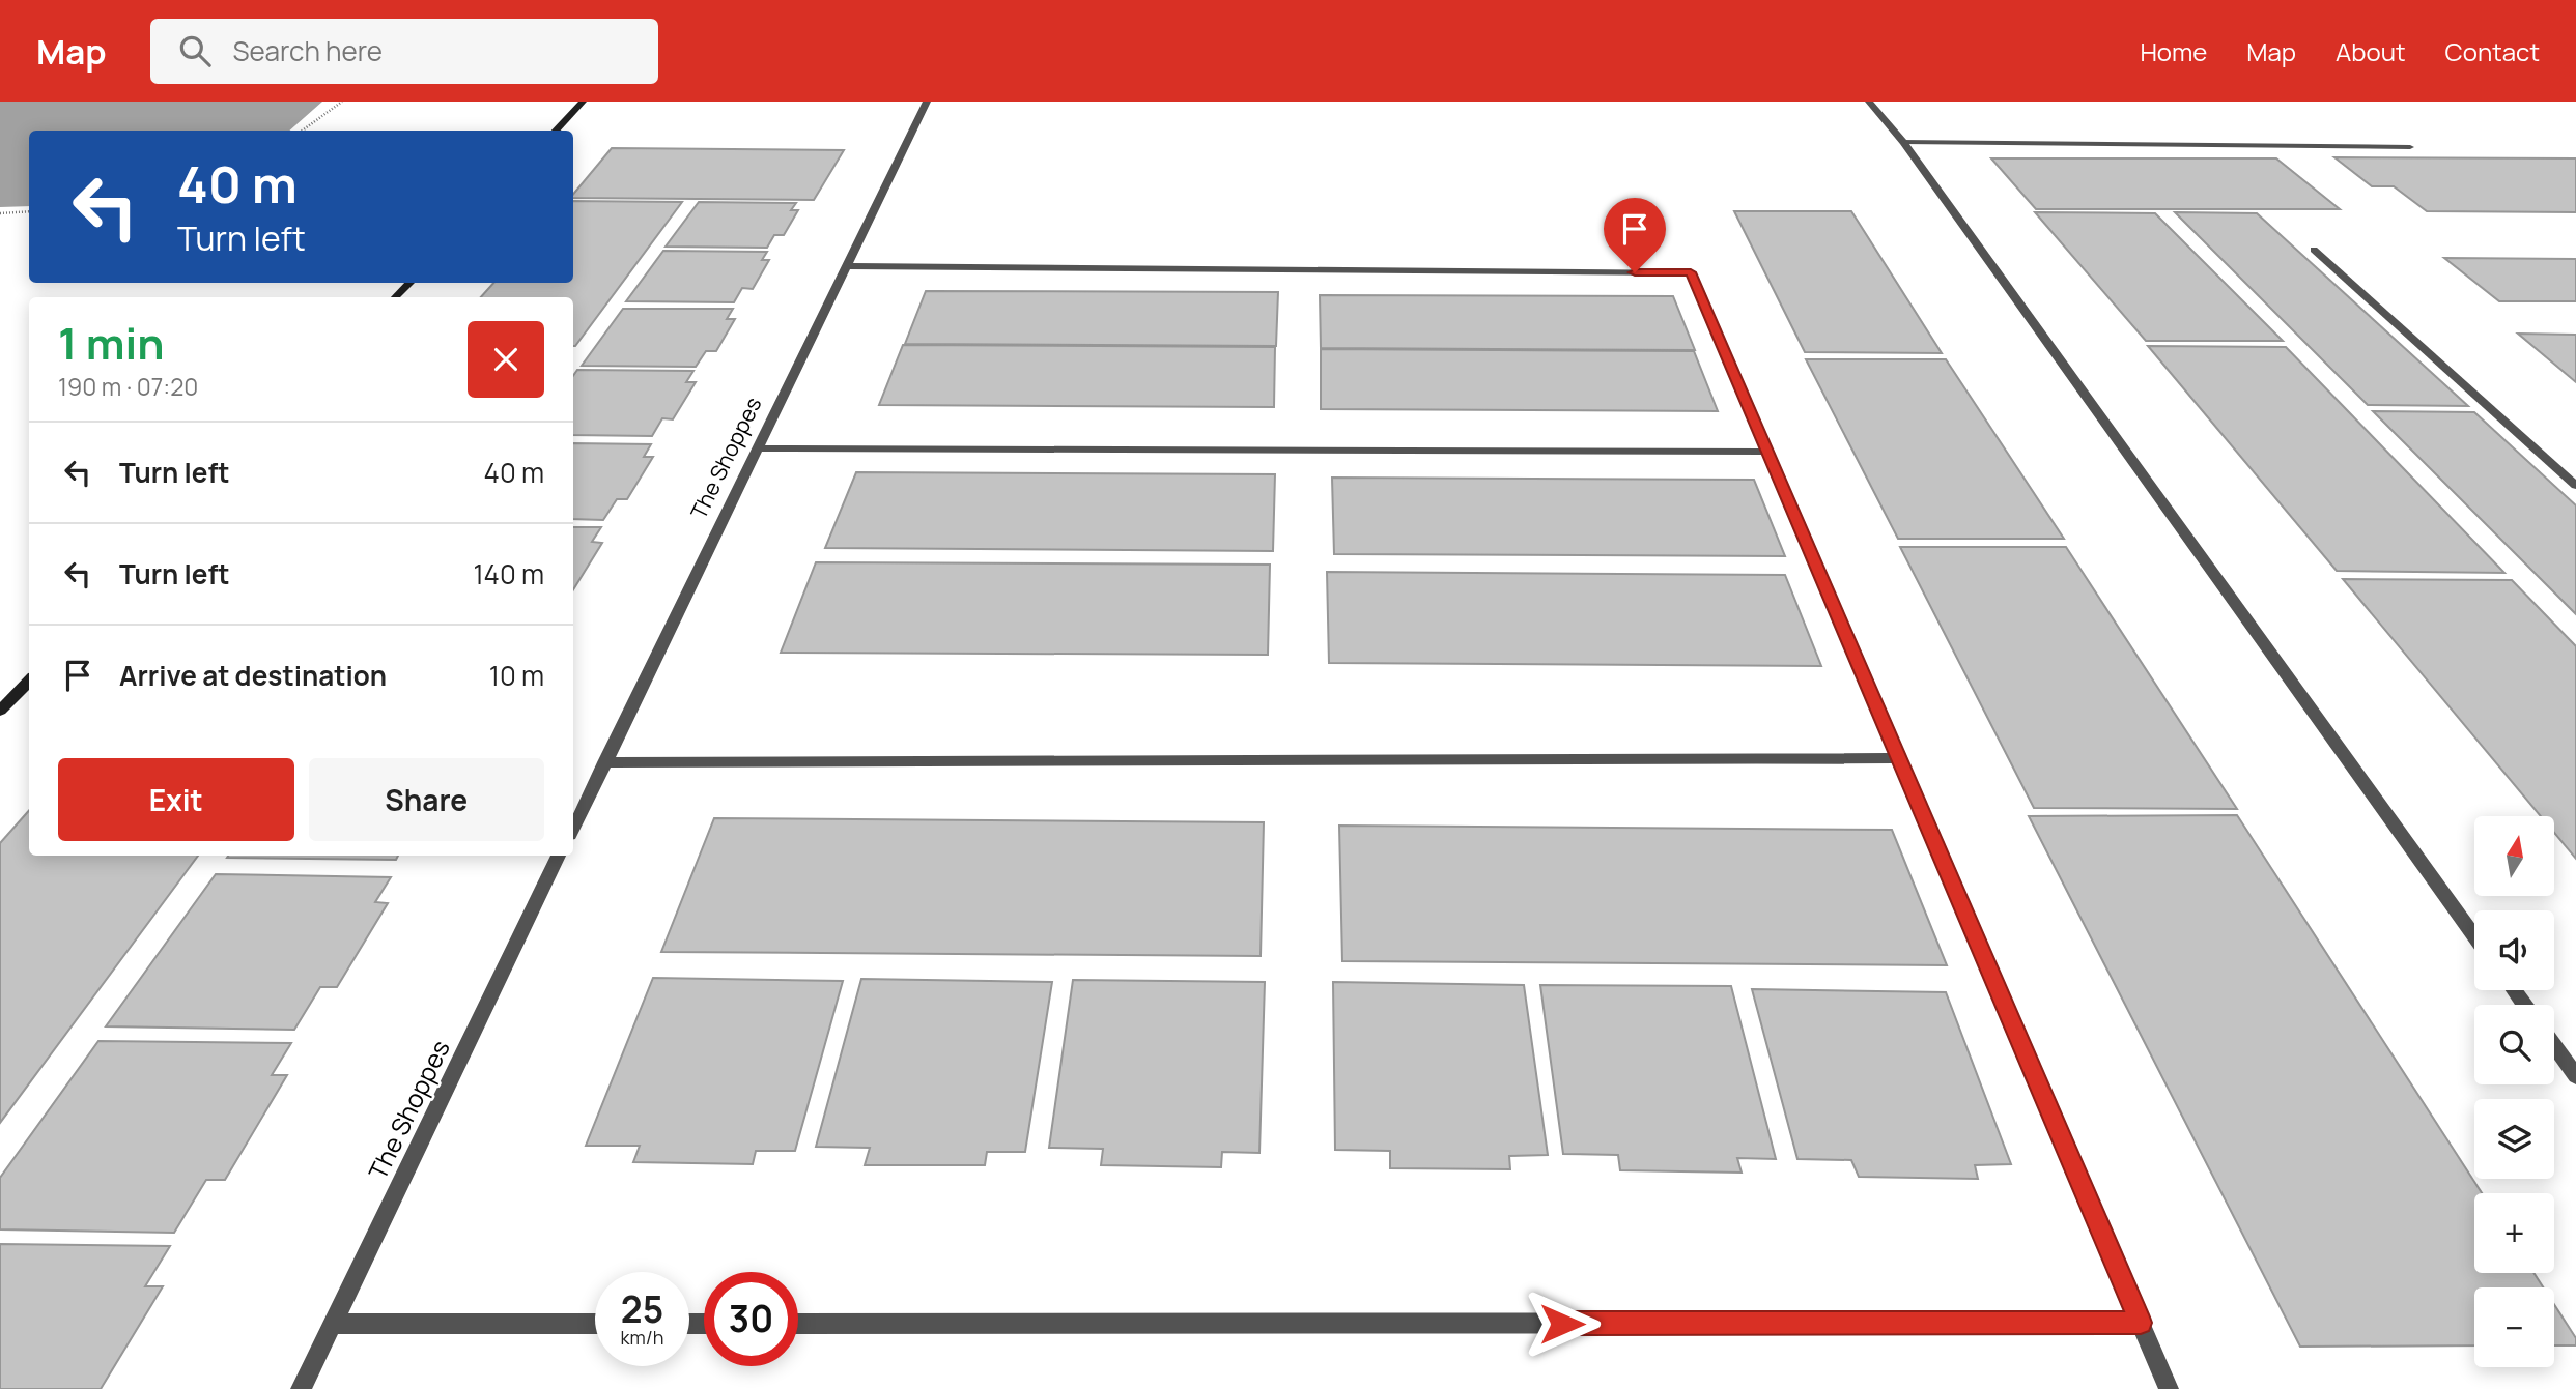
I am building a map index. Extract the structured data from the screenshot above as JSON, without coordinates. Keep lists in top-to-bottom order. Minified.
{"streets":{"street":["The Shoppes"]},"north":"top","page":{"header":"Map","search":"Search here","nav":["Home","Map","About","Contact"],"turn":["40 m","Turn left"],"heading":["1 min","190 m · 07:20"],"list":[{"name":"Turn left","value":"40 m"},{"name":"Turn left","value":"140 m"},{"name":"Arrive at destination","value":"10 m"}],"buttons":["Exit","Share"],"map_buttons":["+","−"],"speed":"25 km/h","limit":"30"}}
